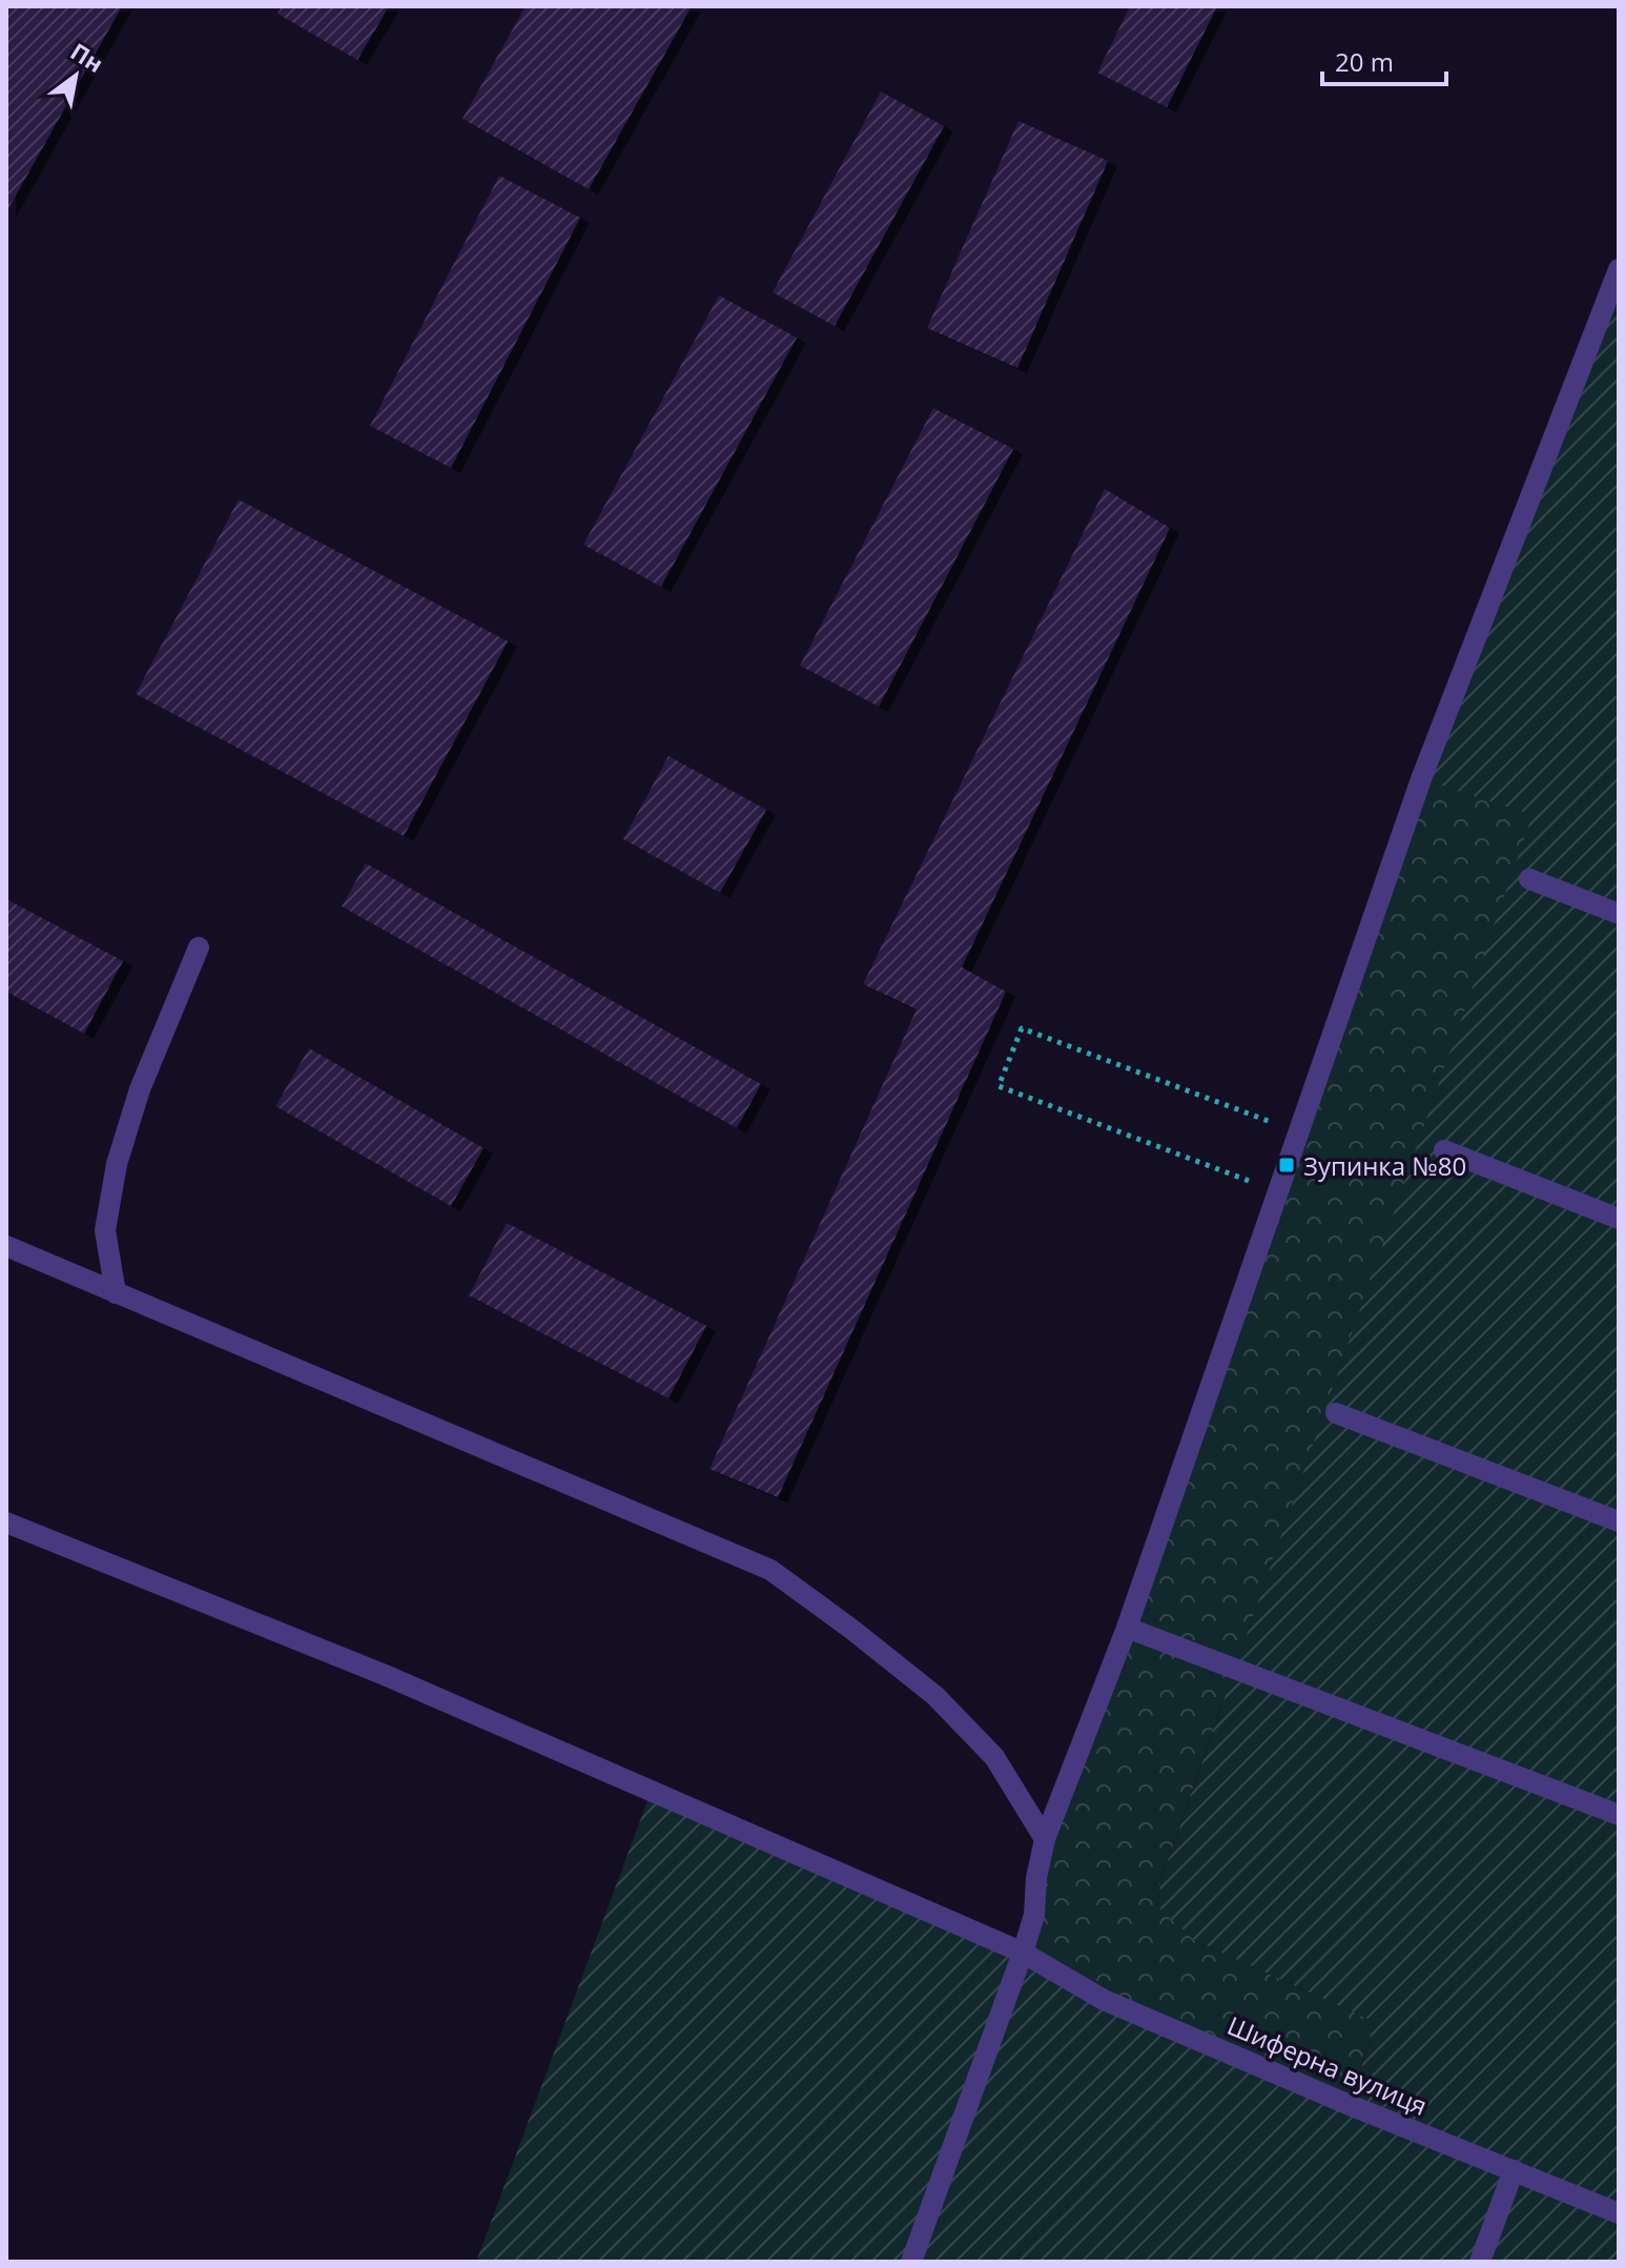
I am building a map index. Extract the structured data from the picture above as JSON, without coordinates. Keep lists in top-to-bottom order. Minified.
{"streets":{"street":["Шиферна вулиця"]},"places":{"transit":["Зупинка №80"]},"scale_bar":"20 m","north":"top right"}
